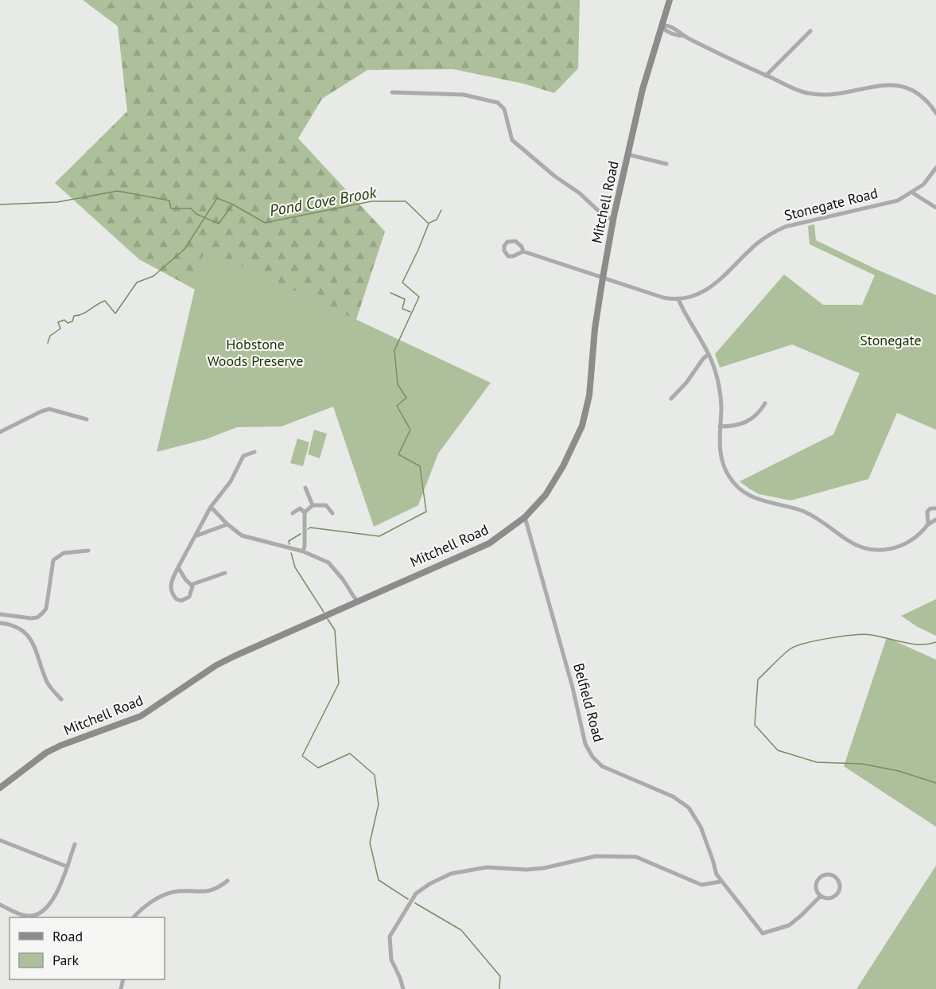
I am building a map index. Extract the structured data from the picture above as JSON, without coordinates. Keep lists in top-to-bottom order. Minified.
{"streets":{"street":["Mitchell Road","Stonegate Road","Belfield Road"]},"crossings":[["Mitchell Road","Stonegate Road"],["Mitchell Road","Belfield Road"]],"water":["Pond Cove Brook"],"parks":["Stonegate","Hobstone Woods Preserve"],"legend":["Road","Park"]}
